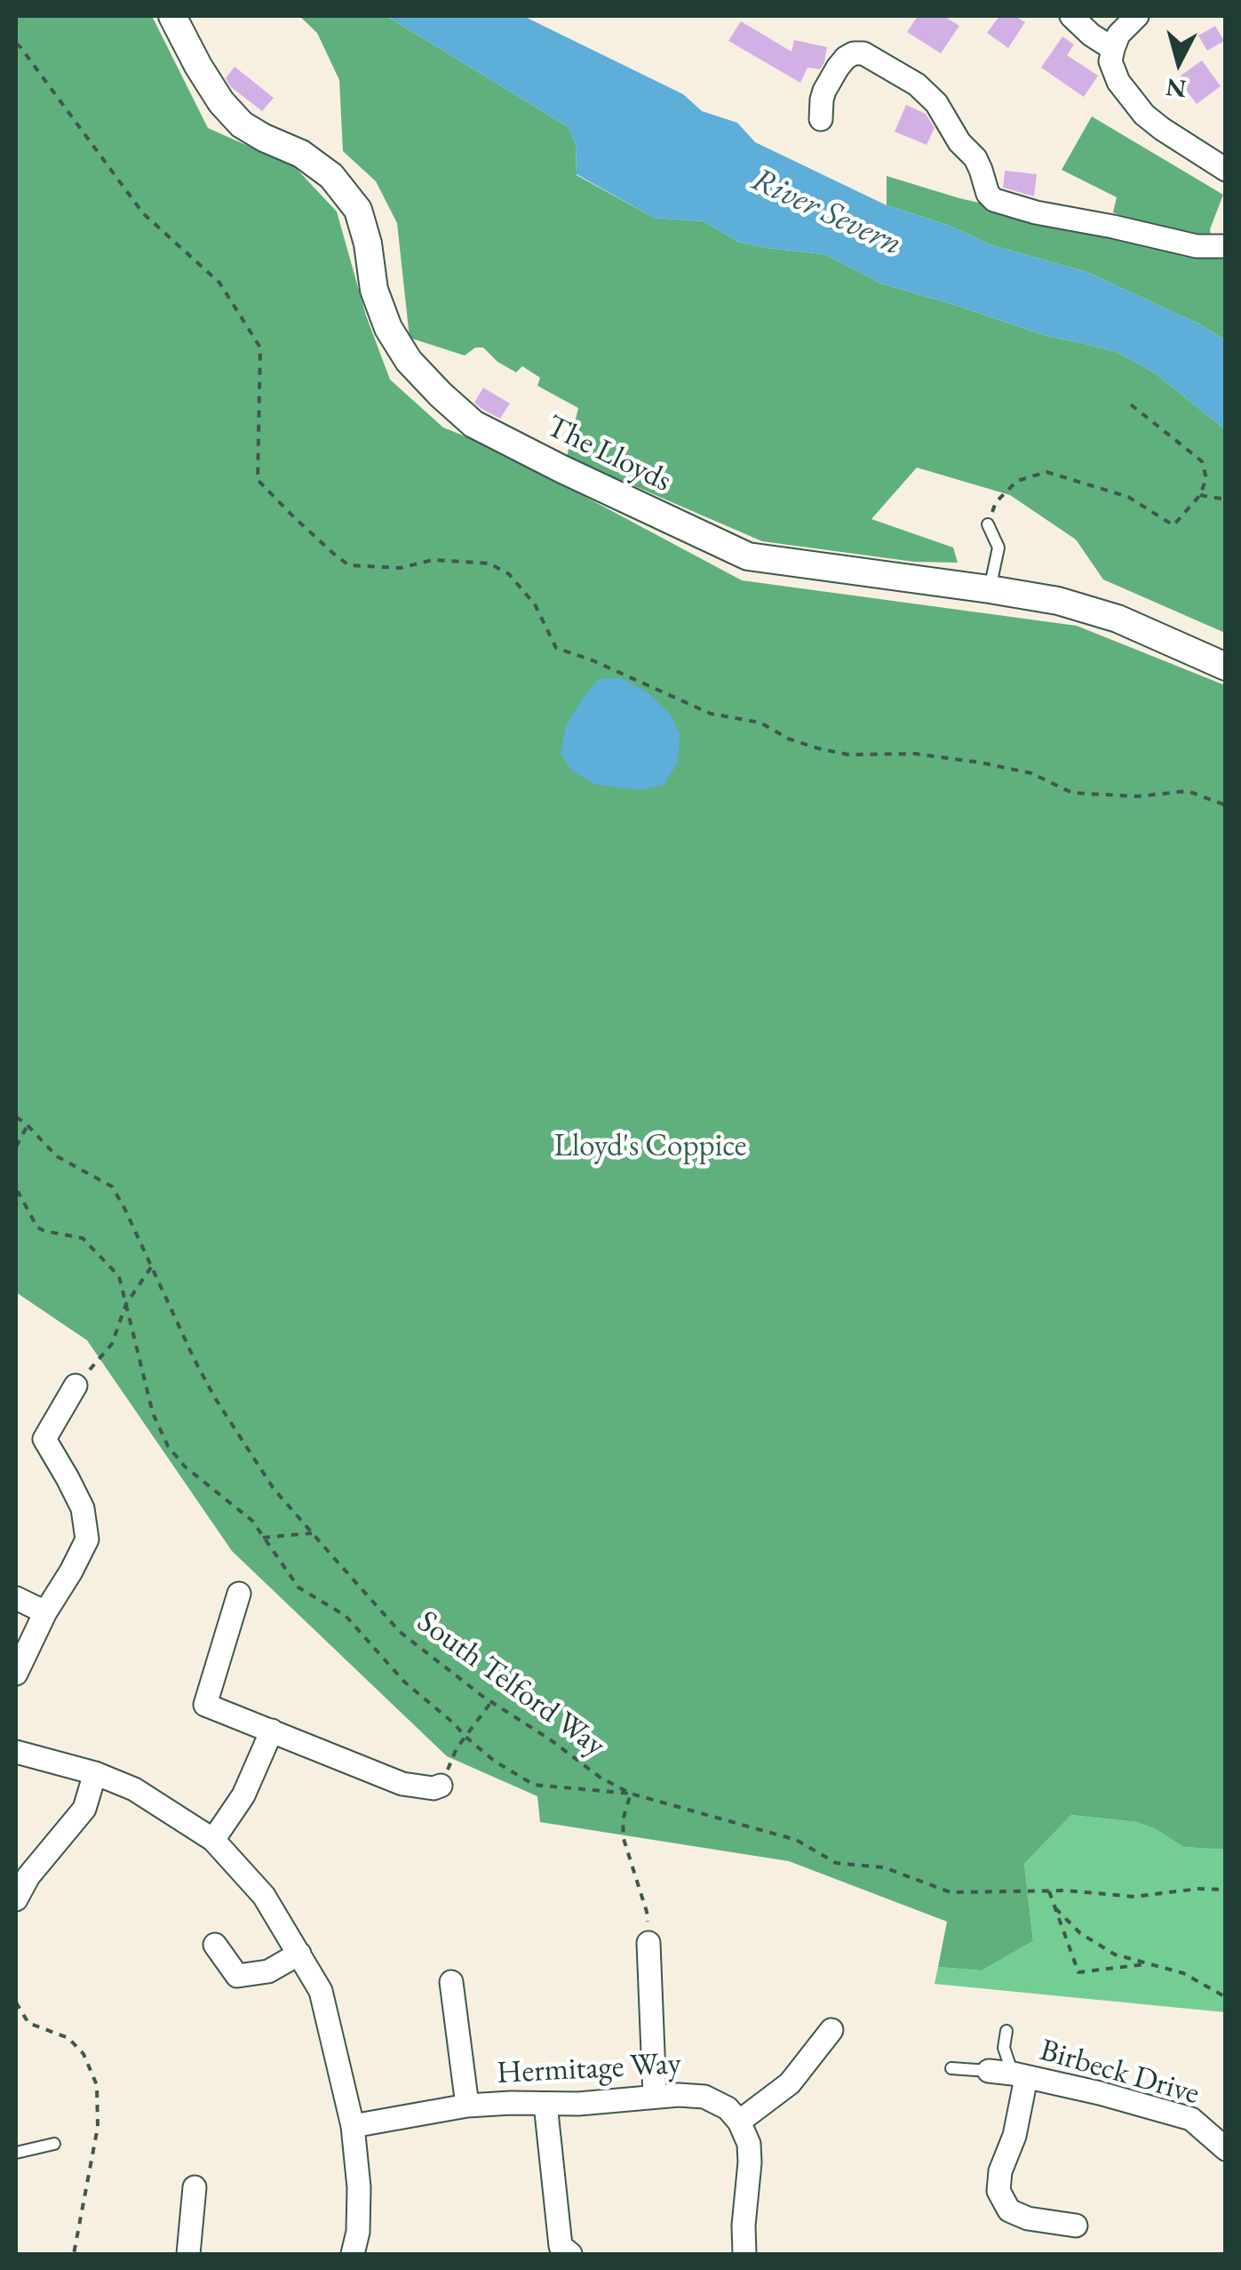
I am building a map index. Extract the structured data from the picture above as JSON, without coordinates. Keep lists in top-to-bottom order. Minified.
{"streets":{"street":["The Lloyds","Hermitage Way","Birbeck Drive"],"path":["South Telford Way"]},"water":["River Severn"],"parks":["Lloyd's Coppice"],"north":"bottom"}
